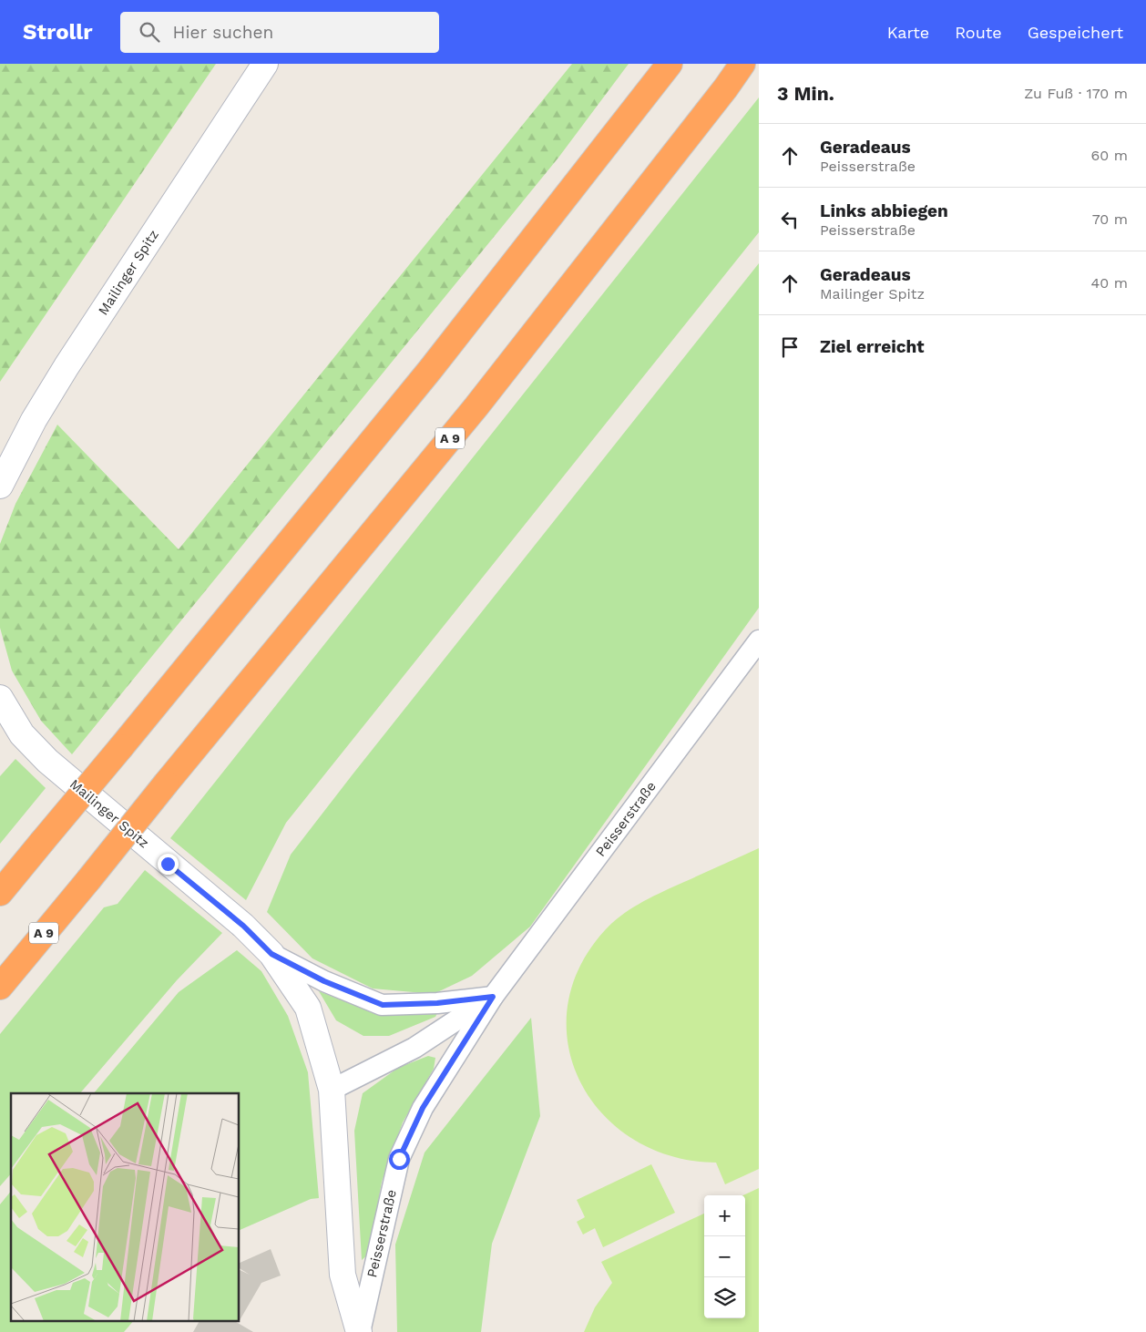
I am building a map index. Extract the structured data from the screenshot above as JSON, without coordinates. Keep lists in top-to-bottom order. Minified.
{"streets":{"highway":["A 9"],"street":["Mailinger Spitz","Peisserstraße"]},"crossings":[["Mailinger Spitz","Peisserstraße"]],"page":{"header":"Strollr","search":"Hier suchen","nav":["Karte","Route","Gespeichert"],"heading":["3 Min.","Zu Fuß · 170 m"],"list":[["Geradeaus","Peisserstraße","60 m"],["Links abbiegen","Peisserstraße","70 m"],["Geradeaus","Mailinger Spitz","40 m"],"Ziel erreicht"],"map_buttons":["+","−"]}}
